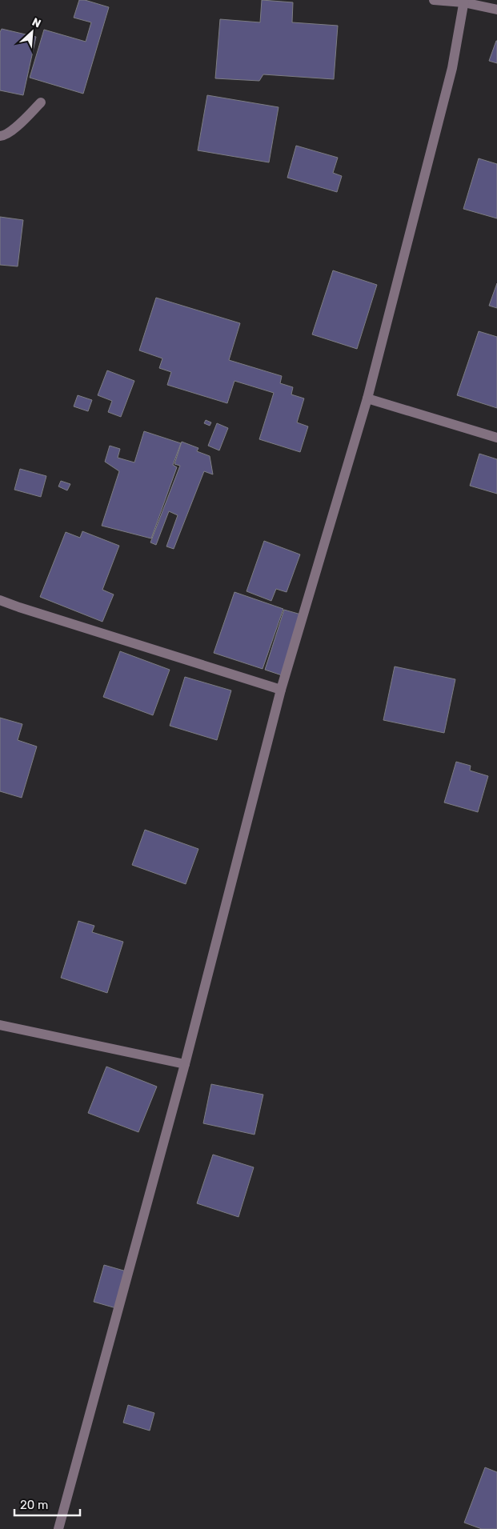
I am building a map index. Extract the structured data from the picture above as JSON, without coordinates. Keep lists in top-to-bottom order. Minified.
{"scale_bar":"20 m","north":"top right"}
